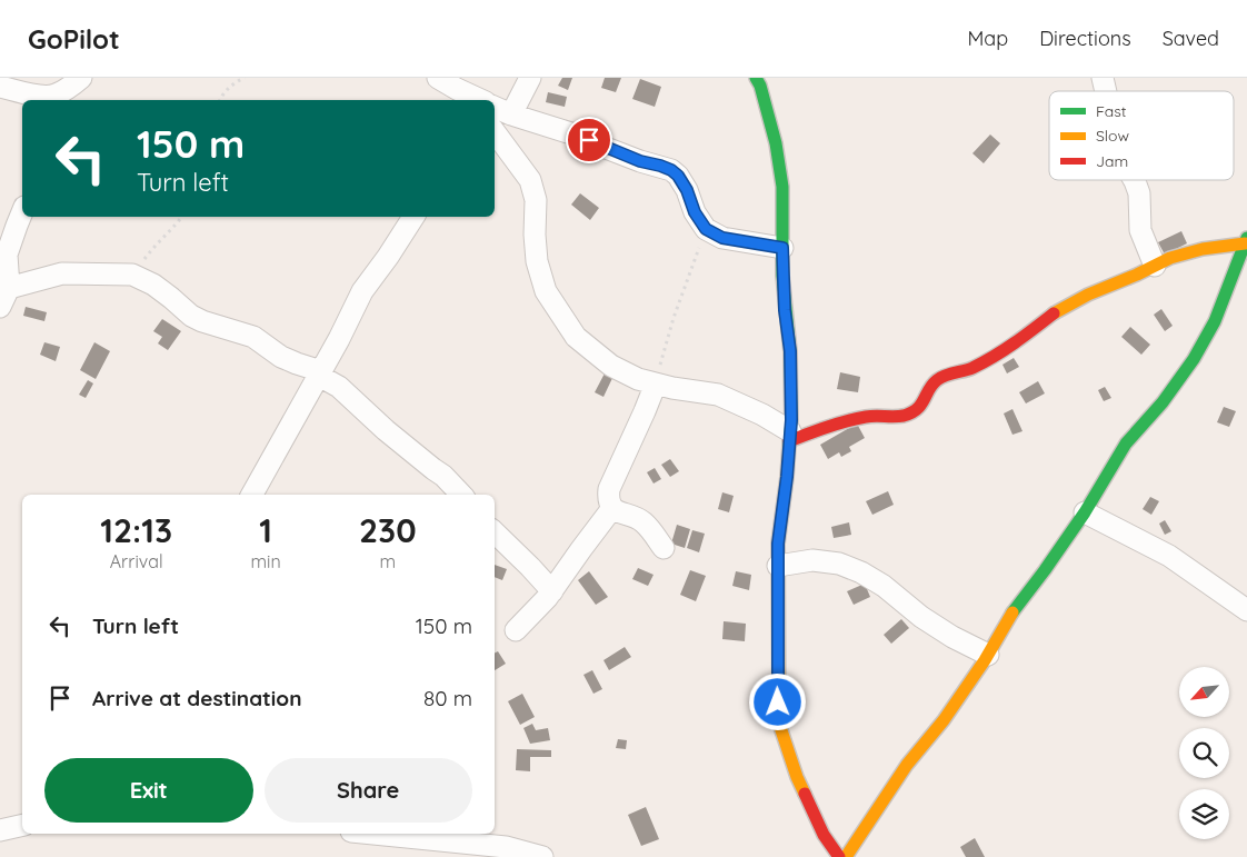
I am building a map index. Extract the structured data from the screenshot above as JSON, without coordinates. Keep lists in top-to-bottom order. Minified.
{"legend":["Fast","Slow","Jam"],"north":"bottom left","page":{"header":"GoPilot","nav":["Map","Directions","Saved"],"turn":["150 m","Turn left"],"eta":["12:13","Arrival","1","min","230","m"],"list":[{"name":"Turn left","value":"150 m"},{"name":"Arrive at destination","value":"80 m"}],"buttons":["Exit","Share"]}}
